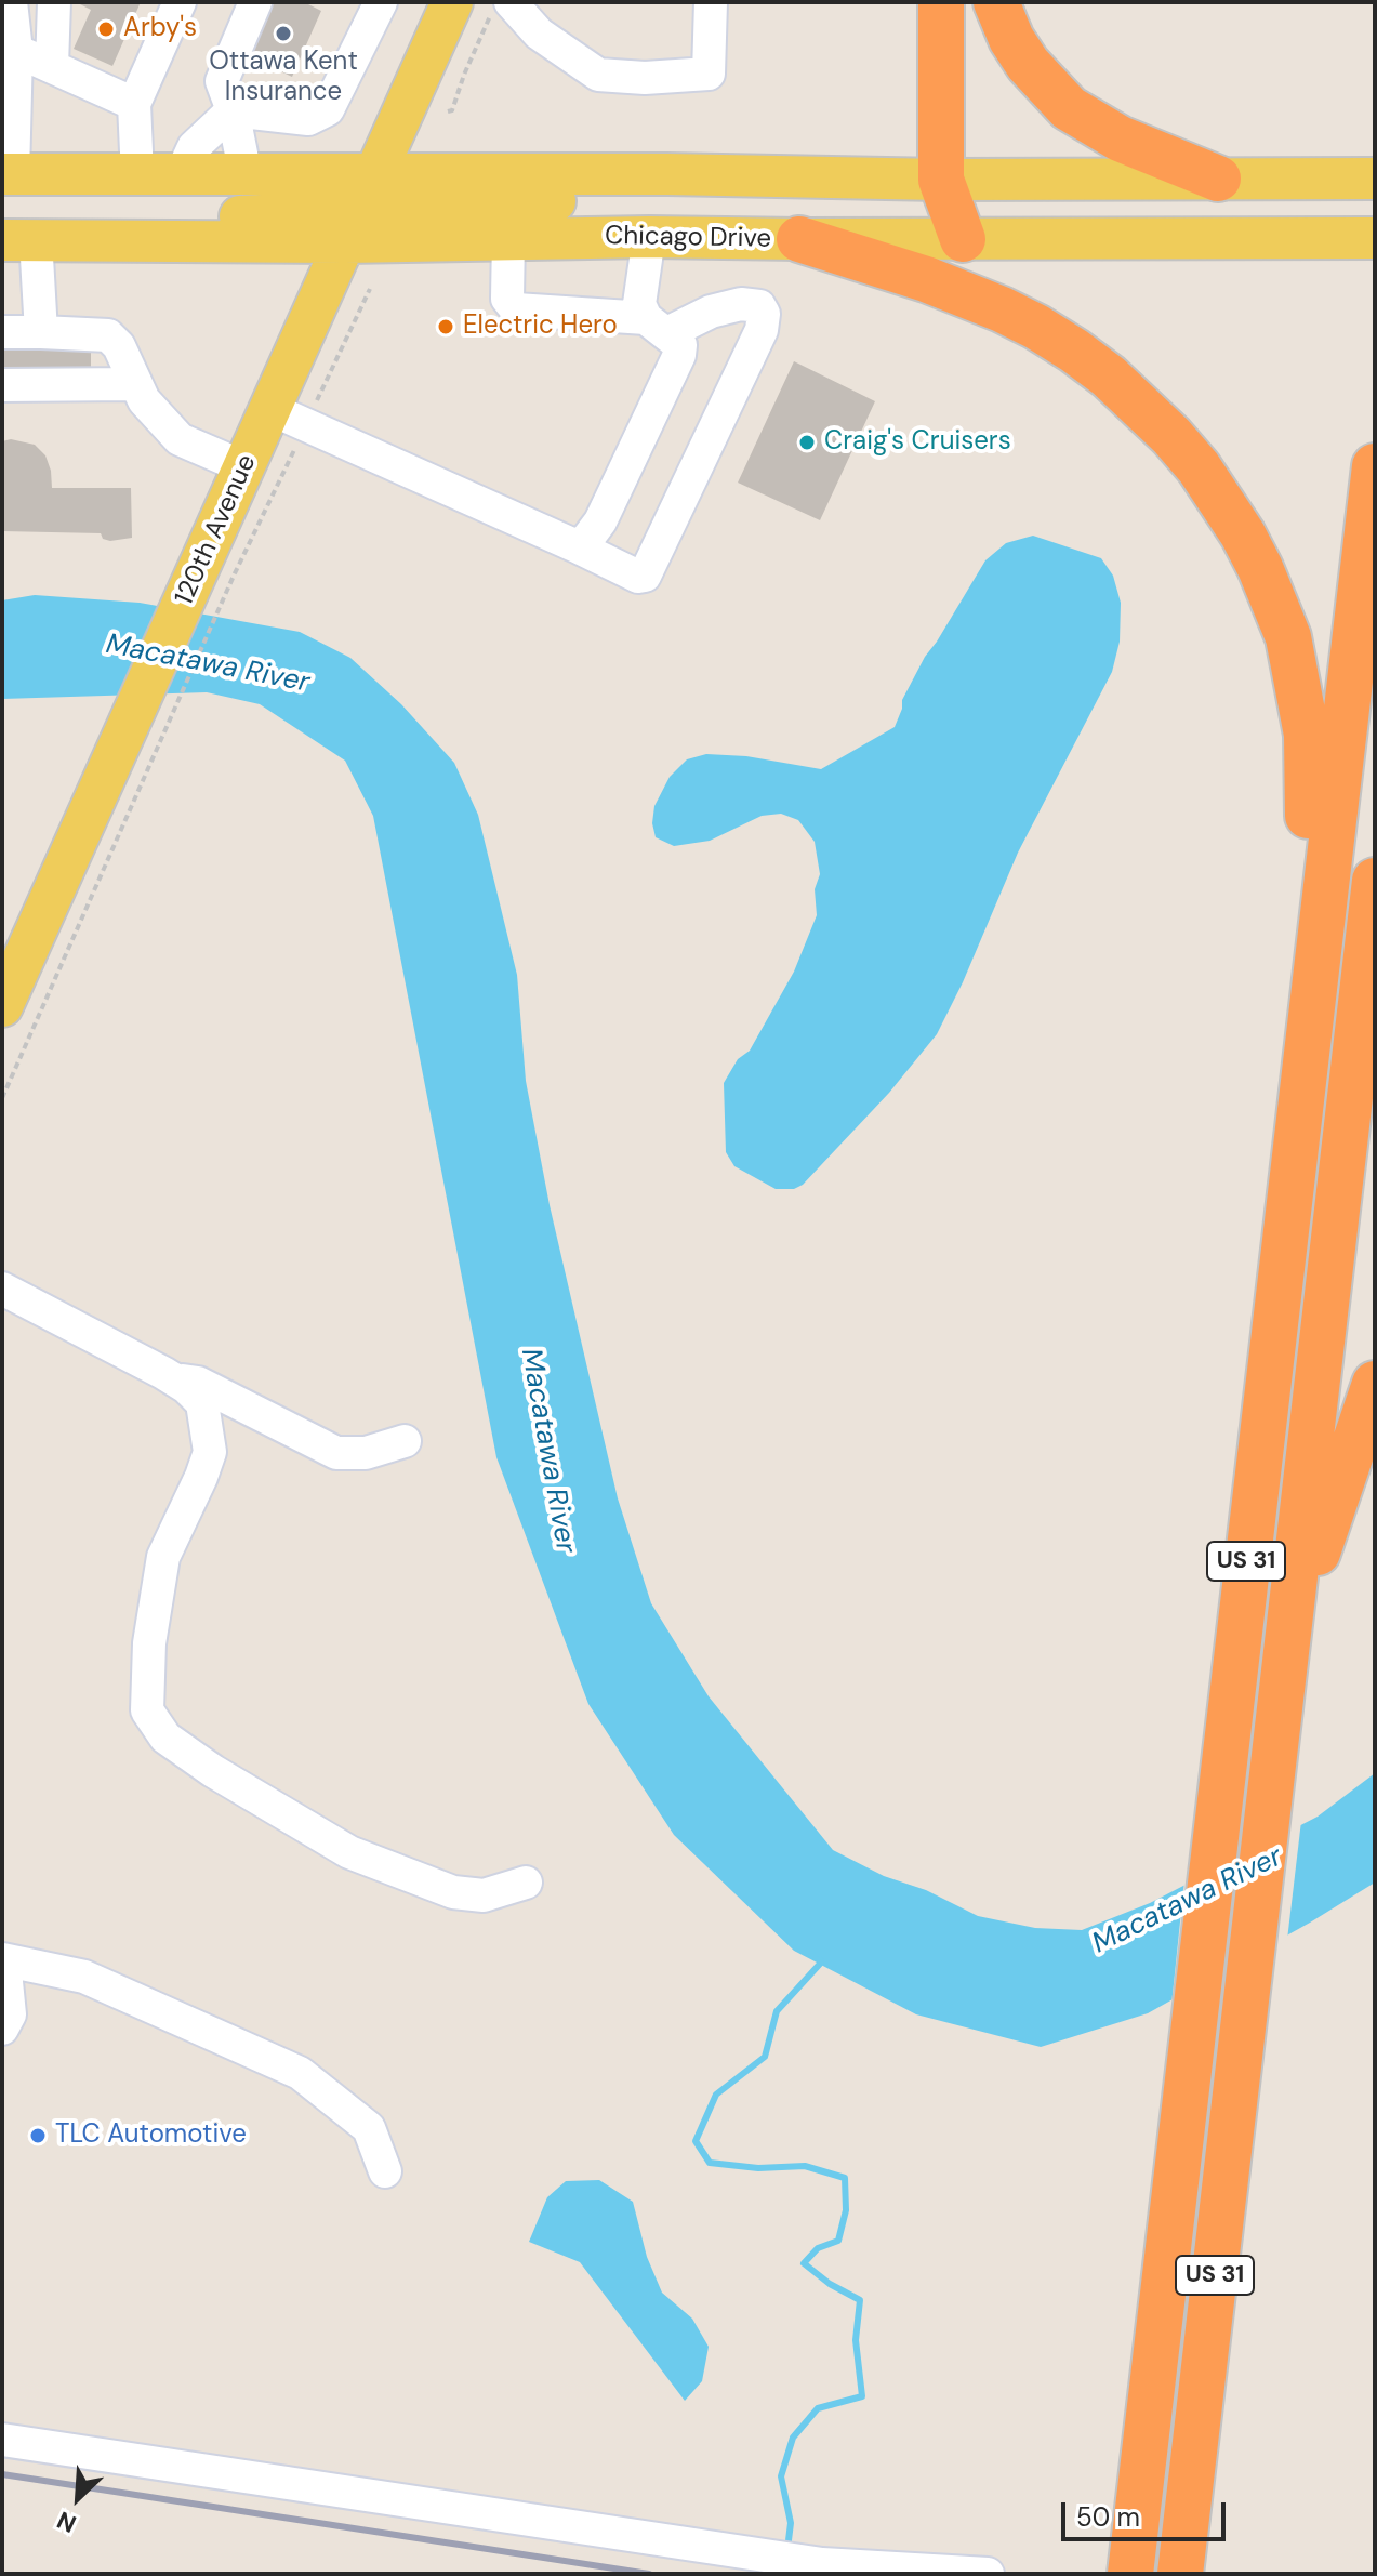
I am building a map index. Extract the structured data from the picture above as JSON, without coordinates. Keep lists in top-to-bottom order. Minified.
{"streets":{"highway":["US 31"],"main road":["Chicago Drive","120th Avenue"]},"crossings":[["Chicago Drive","120th Avenue"]],"water":["Macatawa River"],"places":["Arby's","Ottawa Kent Insurance","Electric Hero","Craig's Cruisers","TLC Automotive"],"scale_bar":"50 m","north":"bottom left"}
